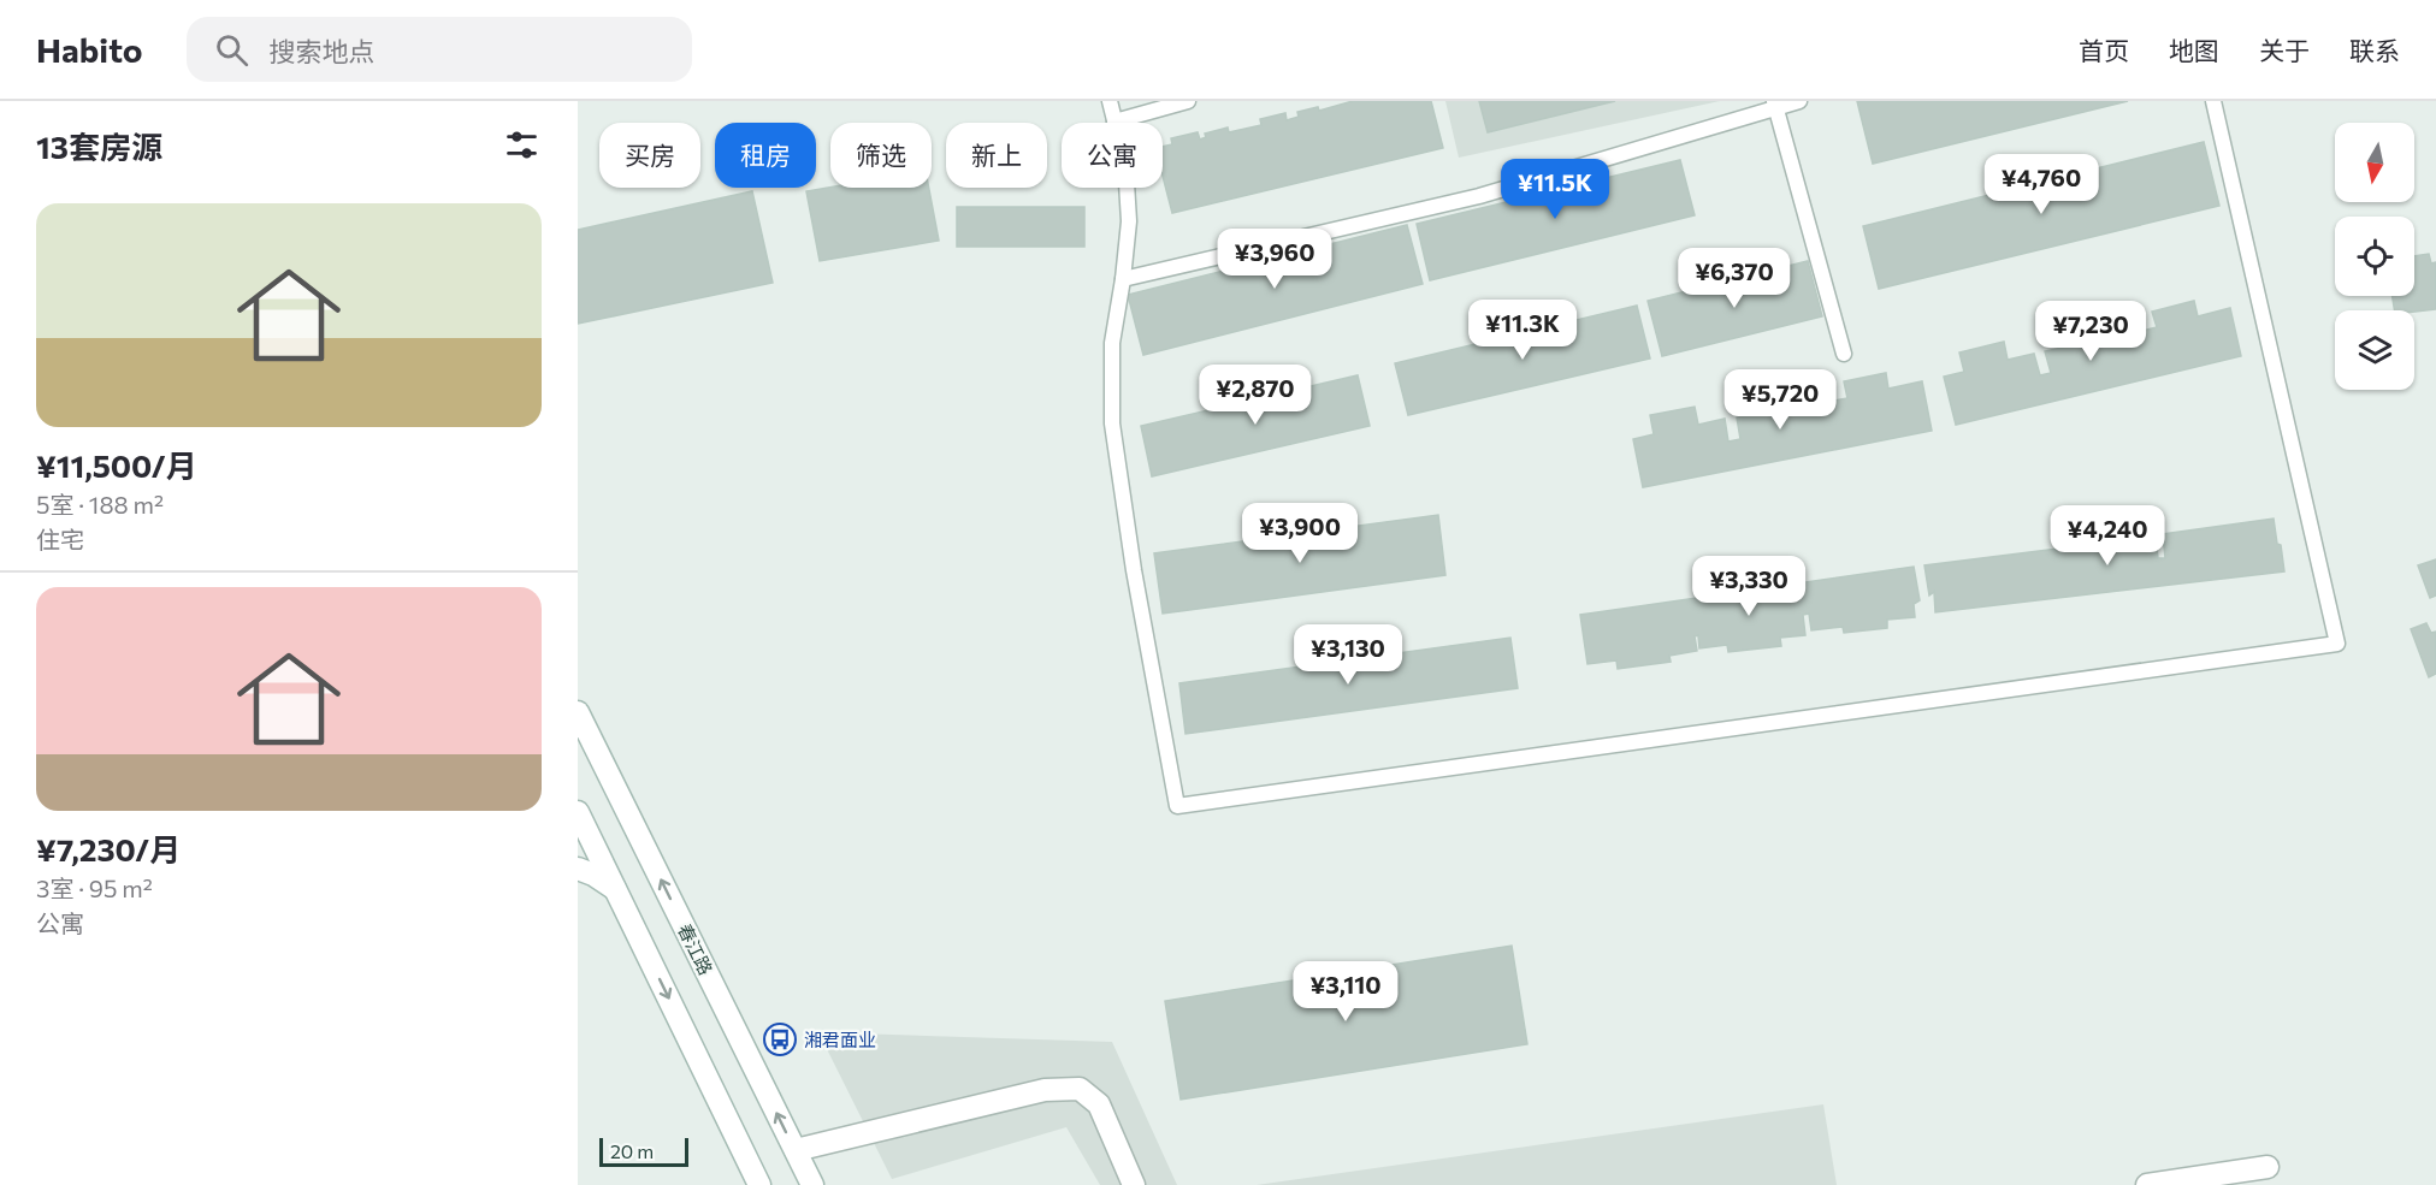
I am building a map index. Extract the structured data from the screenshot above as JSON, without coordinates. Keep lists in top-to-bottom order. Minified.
{"streets":{"main road":["春江路"]},"places":{"bus stop":["湘君面业"]},"scale_bar":"20 m","north":"bottom","page":{"header":"Habito","search":"搜索地点","nav":["首页","地图","关于","联系"],"heading":"13套房源","chip":["买房","租房","筛选","新上","公寓"],"price":["¥4,760","¥11.5K","¥3,960","¥6,370","¥11.3K","¥7,230","¥2,870","¥5,720","¥3,900","¥4,240","¥3,330","¥3,130","¥3,110"],"list":[{"name":"¥11,500/月","note":"5室 · 188 m² · 住宅"},{"name":"¥7,230/月","note":"3室 · 95 m² · 公寓"}],"scale":"20 m"}}
